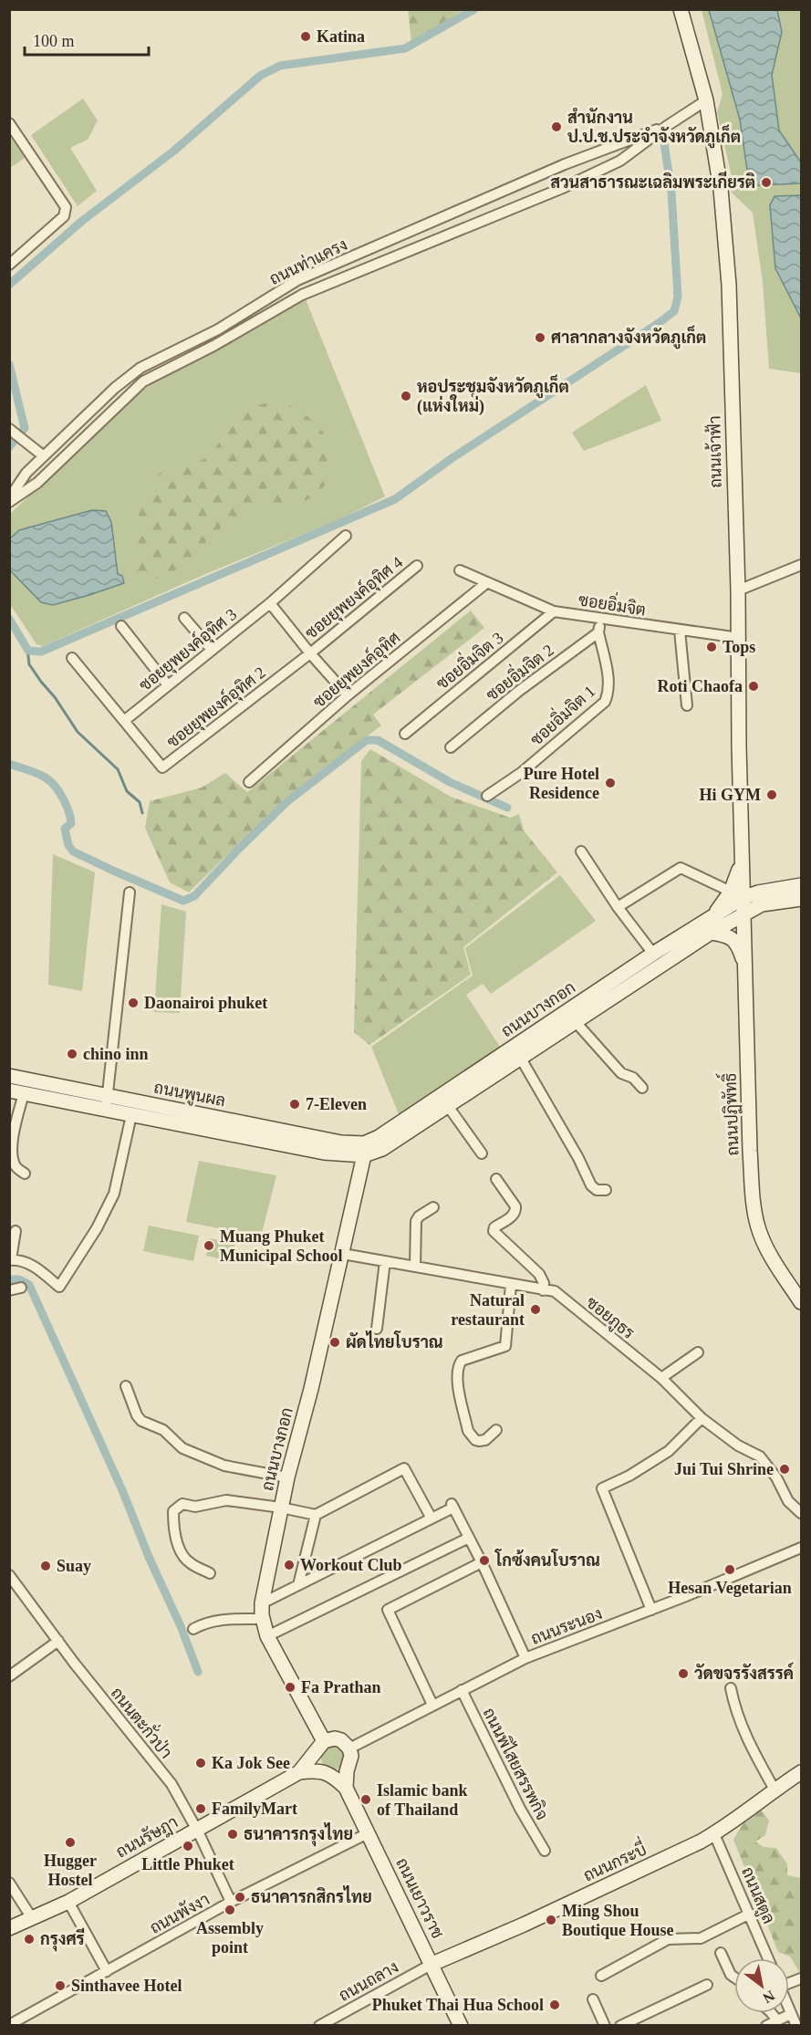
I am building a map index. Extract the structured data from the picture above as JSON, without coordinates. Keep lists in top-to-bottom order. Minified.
{"streets":{"main road":["ถนนเจ้าฟ้า","ถนนบางกอก","ถนนพูนผล","ถนนปฏิพัทธิ์","ถนนรัษฎา","ถนนกระบี่","ถนนเยาวราช"],"street":["ถนนท่าแครง","ซอยยุพยงค์อุทิศ 4","ซอยอิ่มจิต","ซอยยุพยงค์อุทิศ 3","ซอยอิ่มจิต 3","ซอยยุพยงค์อุทิศ","ซอยอิ่มจิต 2","ซอยยุพยงค์อุทิศ 2","ซอยอิ่มจิต 1","ซอยภูธร","ถนนระนอง","ถนนตะกั่วป่า","ถนนพิไสยสรรพกิจ","ถนนสตูล","ถนนพังงา","ถนนถลาง"]},"crossings":[["ถนนท่าแครง","ถนนเจ้าฟ้า"],["ถนนเจ้าฟ้า","ซอยอิ่มจิต"],["ถนนเจ้าฟ้า","ถนนบางกอก"],["ถนนเจ้าฟ้า","ถนนปฏิพัทธิ์"],["ซอยยุพยงค์อุทิศ 4","ซอยยุพยงค์อุทิศ 2"],["ซอยอิ่มจิต","ซอยอิ่มจิต 3"],["ซอยอิ่มจิต","ซอยยุพยงค์อุทิศ"],["ซอยยุพยงค์อุทิศ 3","ซอยยุพยงค์อุทิศ 2"],["ซอยอิ่มจิต 2","ซอยอิ่มจิต 1"],["ถนนบางกอก","ถนนพูนผล"],["ถนนบางกอก","ถนนปฏิพัทธิ์"],["ถนนบางกอก","ซอยภูธร"],["ถนนระนอง","ถนนพิไสยสรรพกิจ"],["ถนนตะกั่วป่า","ถนนรัษฎา"],["ถนนตะกั่วป่า","ถนนพังงา"],["ถนนกระบี่","ถนนสตูล"],["ถนนกระบี่","ถนนเยาวราช"],["ถนนกระบี่","ถนนถลาง"],["ถนนเยาวราช","ถนนพังงา"],["ถนนเยาวราช","ถนนถลาง"]],"places":["Katina","สำนักงาน ป.ป.ช.ประจำจังหวัดภูเก็ต","สวนสาธารณะเฉลิมพระเกียรติ","ศาลากลางจังหวัดภูเก็ต","หอประชุมจังหวัดภูเก็ต (แห่งใหม่)","Tops","Roti Chaofa","Pure Hotel Residence","Hi GYM","Daonairoi phuket","chino inn","7-Eleven","Muang Phuket Municipal School","Natural restaurant","ผัดไทยโบราณ","Jui Tui Shrine","โกซ้งคนโบราณ","Workout Club","Suay","Hesan Vegetarian","วัดขจรรังสรรค์","Fa Prathan","Ka Jok See","Islamic bank of Thailand","FamilyMart","ธนาคารกรุงไทย","Hugger Hostel","Little Phuket","ธนาคารกสิกรไทย","Assembly point","Ming Shou Boutique House","กรุงศรี","Sinthavee Hotel","Phuket Thai Hua School"],"scale_bar":"100 m","north":"bottom right"}
